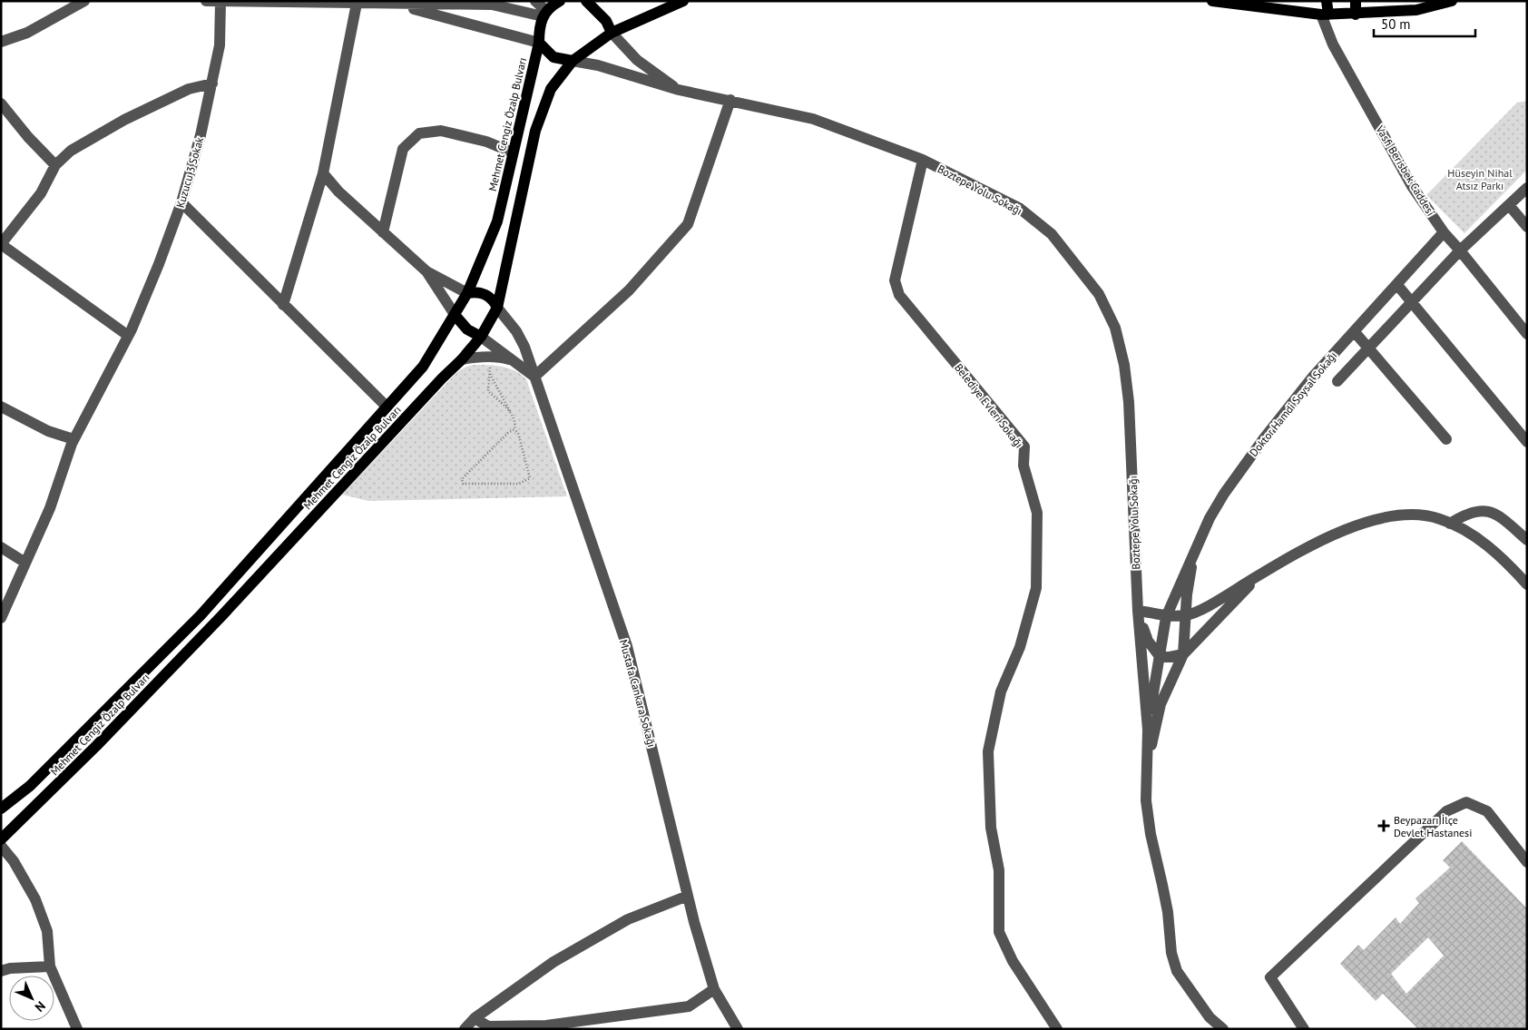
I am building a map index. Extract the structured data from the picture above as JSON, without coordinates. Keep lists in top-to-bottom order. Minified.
{"streets":{"main road":["Mehmet Cengiz Özalp Bulvarı"],"street":["Vasfi Berisbek Caddesi","Kuzucu 3 Sokak","Boztepe Yolu Sokağı","Doktor Hamdi Soysal Sokağı","Belediye Evleri Sokağı","Mustafa Cankara Sokağı"]},"crossings":[["Mehmet Cengiz Özalp Bulvarı","Boztepe Yolu Sokağı"],["Mehmet Cengiz Özalp Bulvarı","Mustafa Cankara Sokağı"],["Vasfi Berisbek Caddesi","Doktor Hamdi Soysal Sokağı"],["Boztepe Yolu Sokağı","Belediye Evleri Sokağı"]],"parks":["Hüseyin Nihal Atsız Parkı"],"places":{"health":["Beypazarı İlçe Devlet Hastanesi"]},"scale_bar":"50 m","north":"bottom right"}
